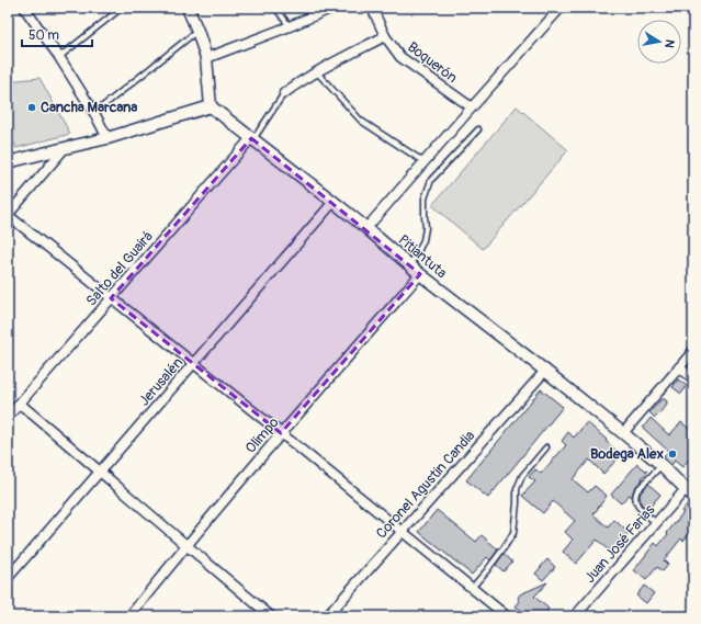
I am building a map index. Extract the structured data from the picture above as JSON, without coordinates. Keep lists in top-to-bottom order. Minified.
{"streets":{"street":["Boquerón","Pitiantuta","Salto del Guairá","Jerusalén","Olimpo","Coronel Agustin Candia","Juan José Farias"]},"crossings":[["Pitiantuta","Salto del Guairá"],["Pitiantuta","Jerusalén"],["Pitiantuta","Olimpo"],["Pitiantuta","Coronel Agustin Candia"],["Pitiantuta","Juan José Farias"]],"places":["Cancha Marcana","Bodega Alex"],"scale_bar":"50 m","north":"right"}
